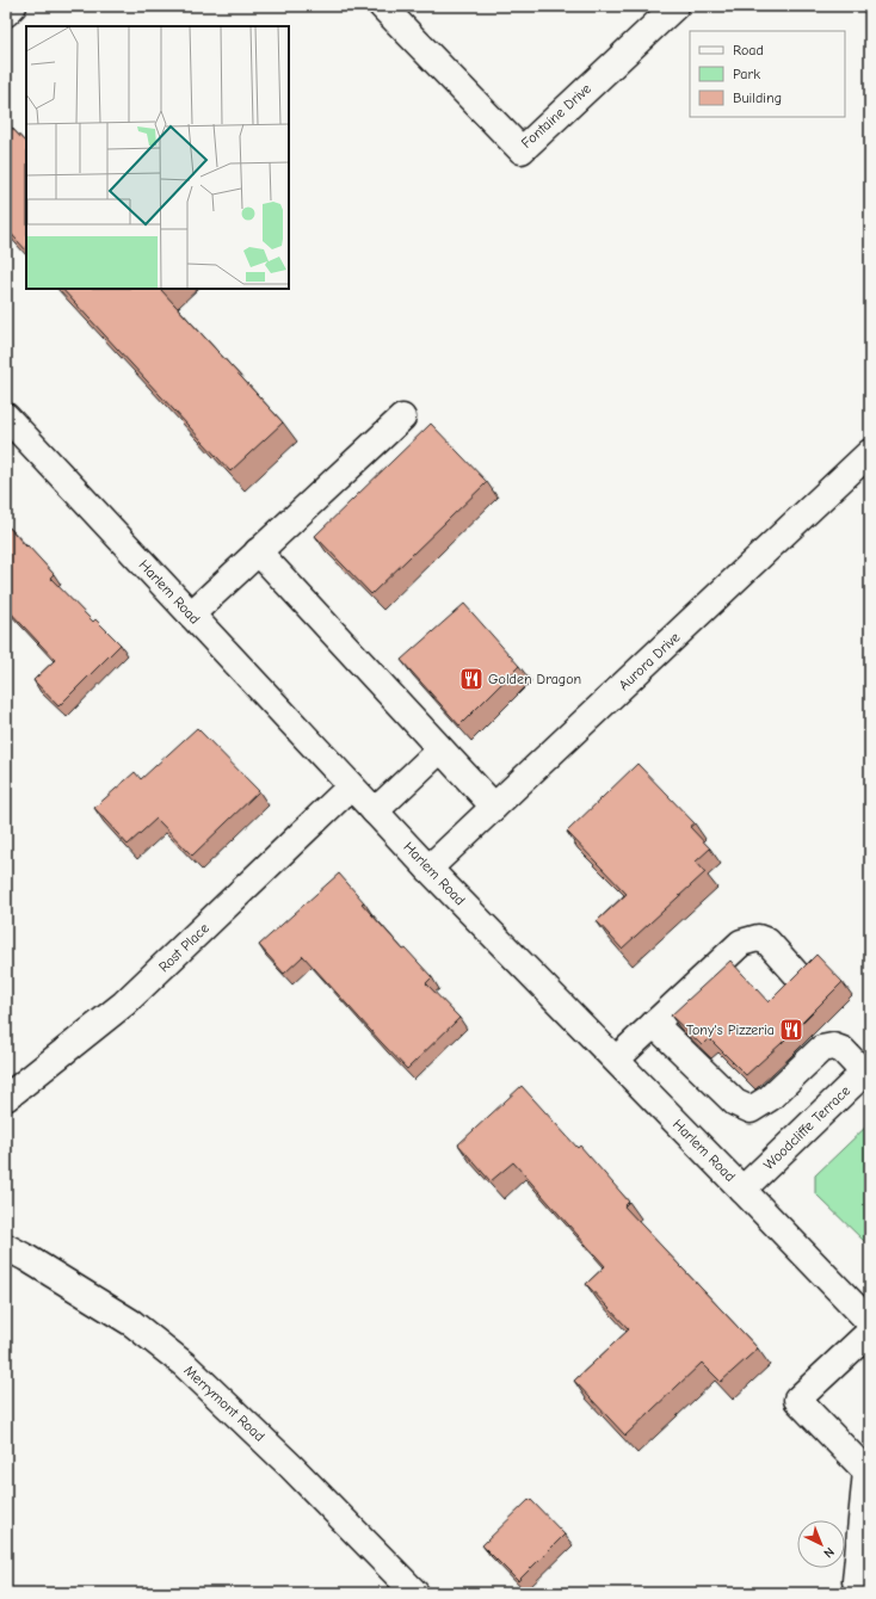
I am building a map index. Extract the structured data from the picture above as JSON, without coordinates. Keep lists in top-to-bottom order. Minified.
{"streets":{"street":["Fontaine Drive","Harlem Road","Aurora Drive","Rost Place","Woodcliffe Terrace","Merrymont Road"]},"crossings":[["Harlem Road","Aurora Drive"],["Harlem Road","Rost Place"],["Harlem Road","Woodcliffe Terrace"]],"places":{"restaurant":["Golden Dragon","Tony's Pizzeria"]},"legend":["Road","Park","Building"],"north":"bottom right"}
